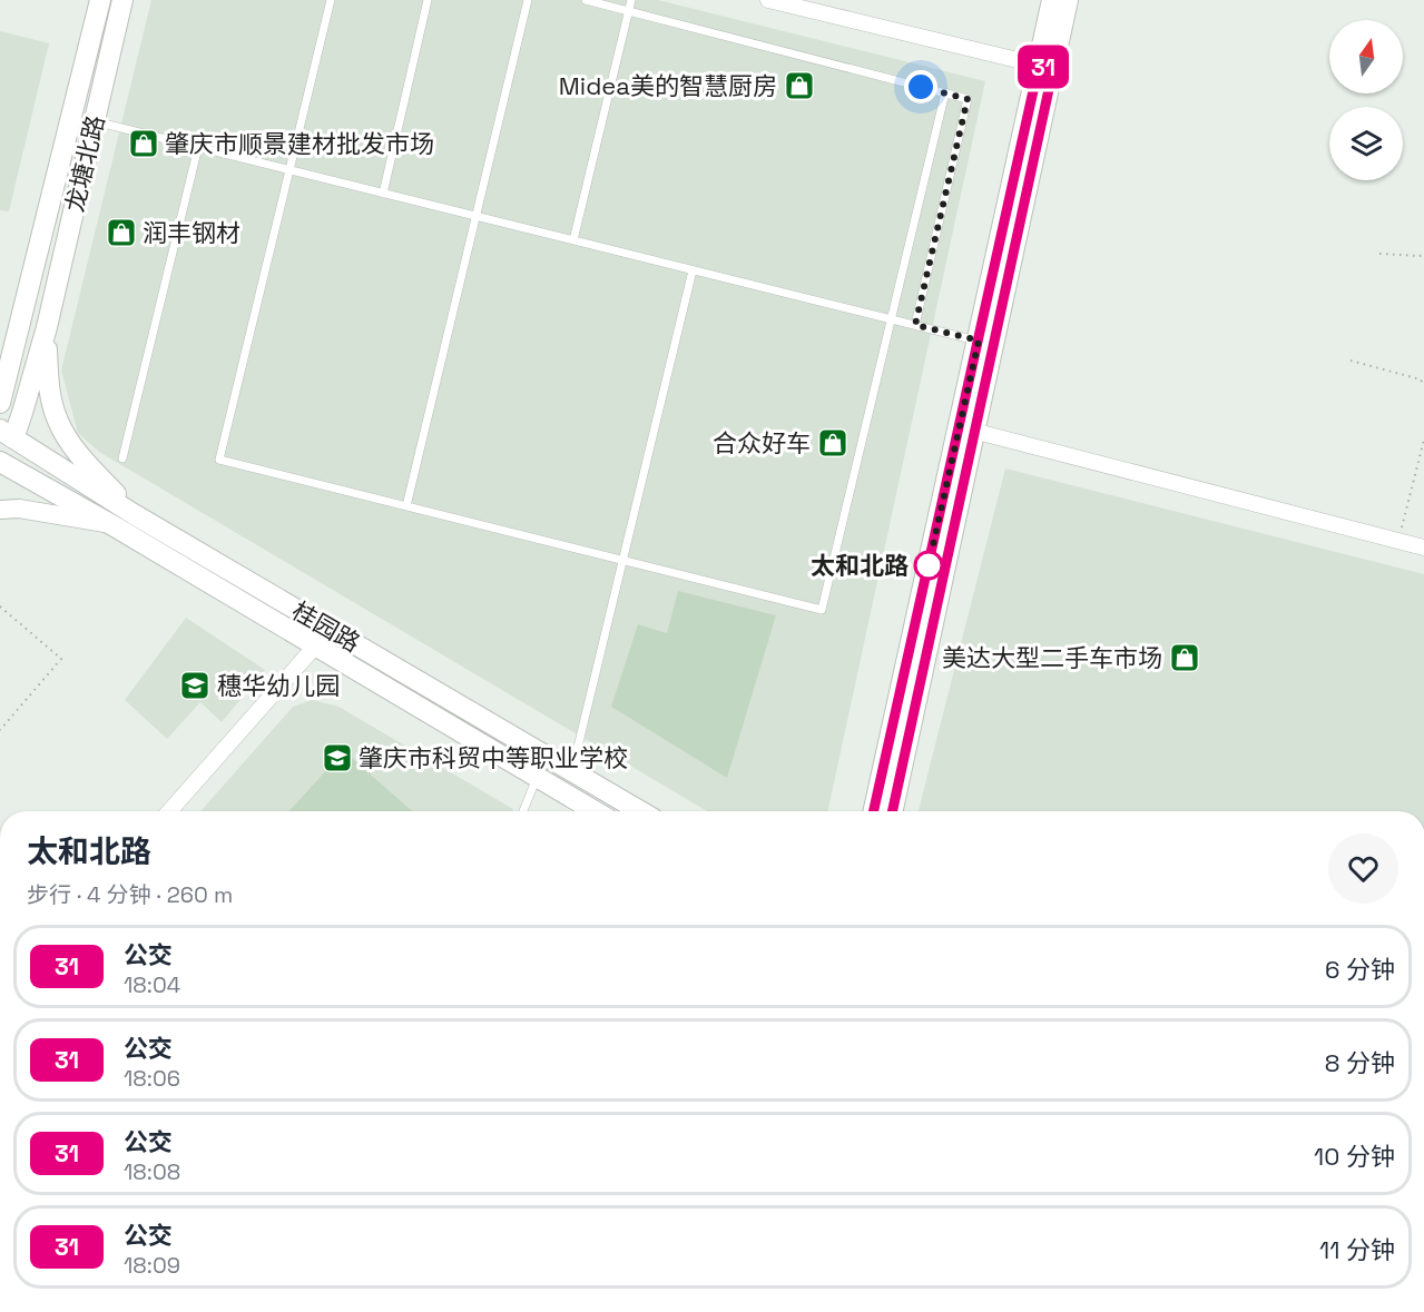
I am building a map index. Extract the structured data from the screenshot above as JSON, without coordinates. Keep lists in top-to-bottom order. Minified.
{"streets":{"main road":["龙塘北路","桂园路"]},"places":{"shop":["Midea美的智慧厨房","肇庆市顺景建材批发市场","润丰钢材","合众好车","美达大型二手车市场"],"other":["太和北路"],"school or university":["穗华幼儿园","肇庆市科贸中等职业学校"]},"lines":["bus line 31"],"north":"top","page":{"on_map":"31","heading":["太和北路","步行 · 4 分钟 · 260 m"],"list":[{"mark":"31","name":"公交","note":"18:04","value":"6 分钟"},{"mark":"31","name":"公交","note":"18:06","value":"8 分钟"},{"mark":"31","name":"公交","note":"18:08","value":"10 分钟"},{"mark":"31","name":"公交","note":"18:09","value":"11 分钟"}]}}
